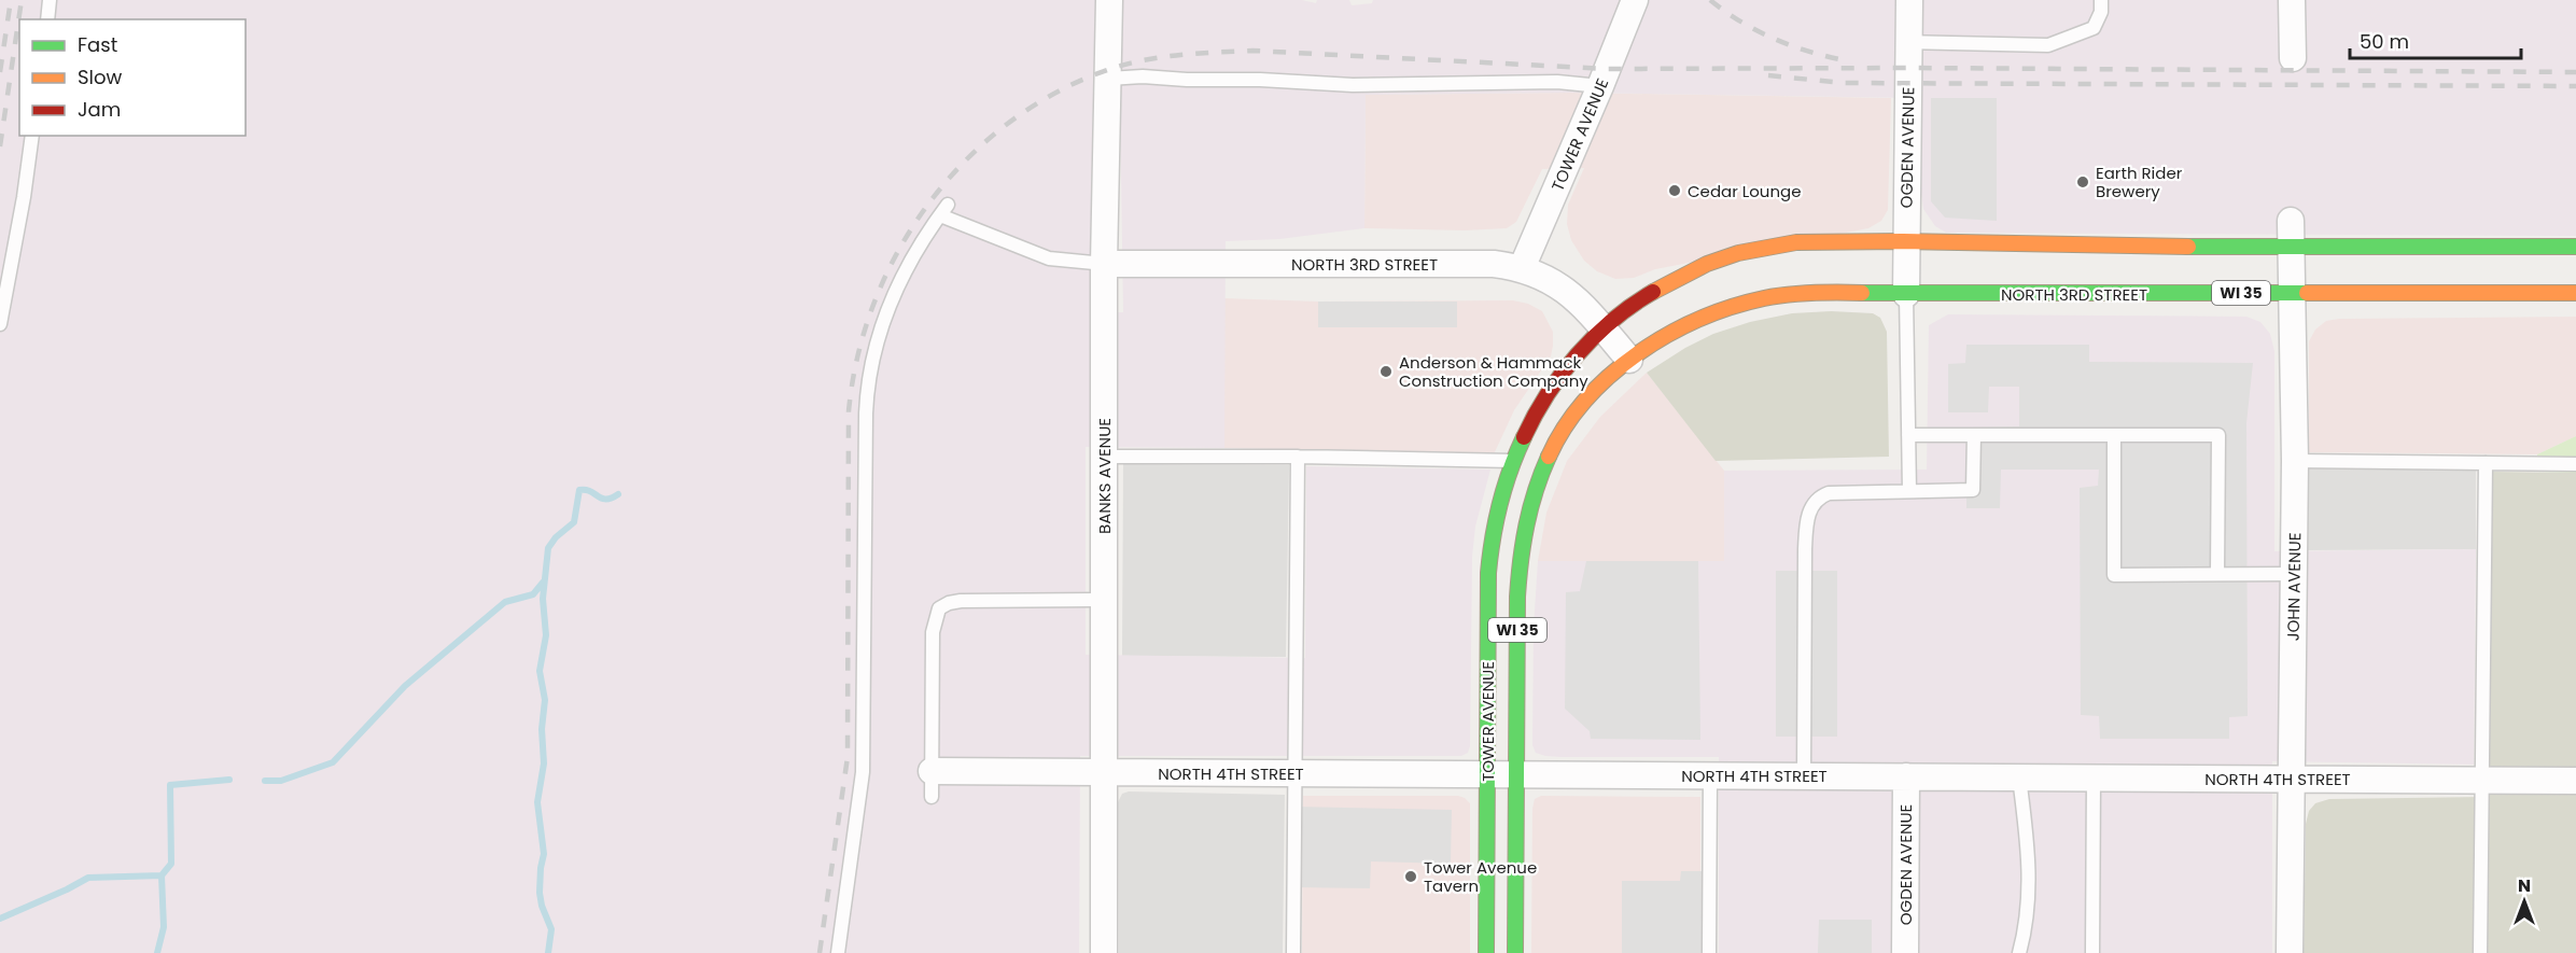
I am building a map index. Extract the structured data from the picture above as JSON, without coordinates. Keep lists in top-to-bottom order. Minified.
{"streets":{"main road":["TOWER AVENUE","NORTH 3RD STREET","WI 35"],"street":["OGDEN AVENUE","BANKS AVENUE","JOHN AVENUE","NORTH 4TH STREET"]},"crossings":[["TOWER AVENUE","NORTH 3RD STREET"],["TOWER AVENUE","WI 35"],["TOWER AVENUE","NORTH 4TH STREET"],["OGDEN AVENUE","NORTH 3RD STREET"],["OGDEN AVENUE","WI 35"],["OGDEN AVENUE","NORTH 4TH STREET"],["NORTH 3RD STREET","WI 35"],["NORTH 3RD STREET","BANKS AVENUE"],["NORTH 3RD STREET","JOHN AVENUE"],["WI 35","JOHN AVENUE"],["BANKS AVENUE","NORTH 4TH STREET"],["JOHN AVENUE","NORTH 4TH STREET"]],"places":["Earth Rider Brewery","Cedar Lounge","Anderson & Hammack Construction Company","Tower Avenue Tavern"],"legend":["Fast","Slow","Jam"],"scale_bar":"50 m","north":"top"}
